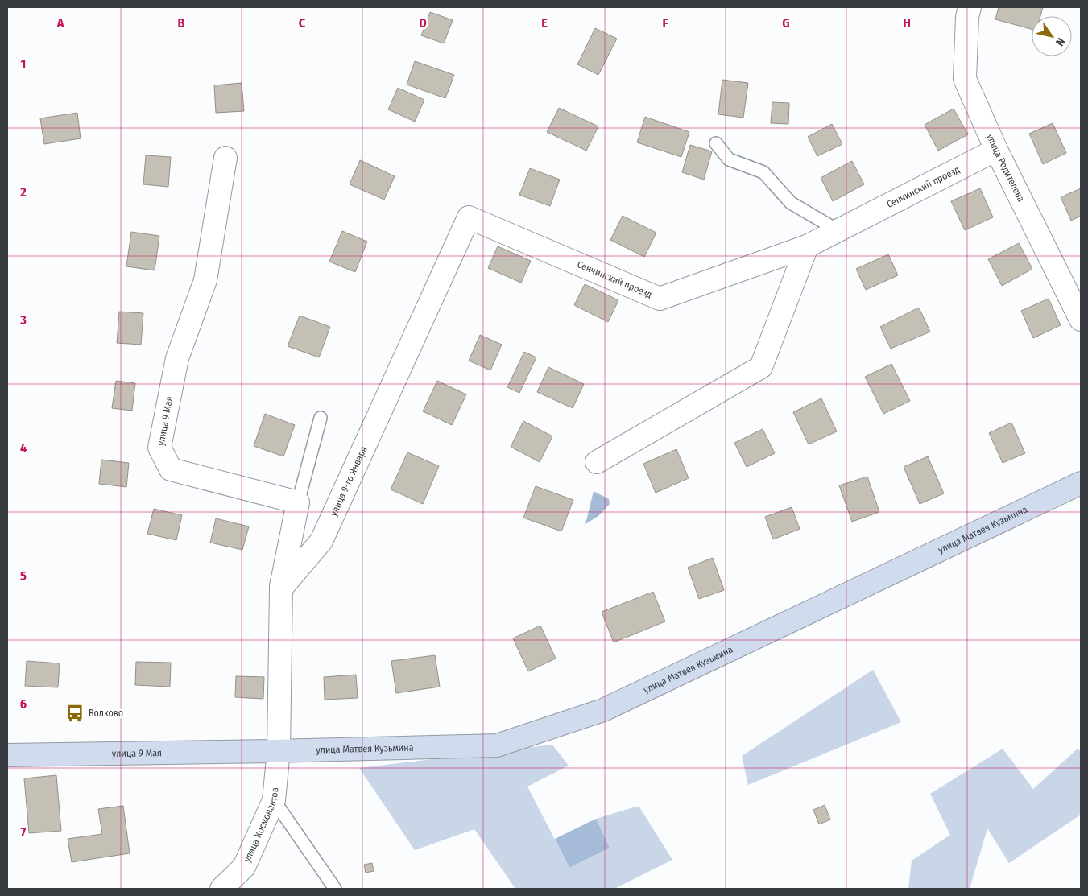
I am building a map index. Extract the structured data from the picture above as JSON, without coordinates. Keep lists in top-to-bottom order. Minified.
{"streets":{"main road":["улица 9 Мая","улица Матвея Кузьмина"],"street":["улица Родителева","Сенчинский проезд","улица 9-го Января","улица Космонавтов"]},"crossings":[["улица Родителева","Сенчинский проезд"],["Сенчинский проезд","улица 9-го Января"],["улица 9 Мая","улица Матвея Кузьмина"],["улица 9 Мая","улица Космонавтов"],["улица Матвея Кузьмина","улица Космонавтов"]],"places":{"bus stop":["Волково"]},"north":"bottom right","grid":{"columns":["A","B","C","D","E","F","G","H"],"rows":["1","2","3","4","5","6","7"]}}
